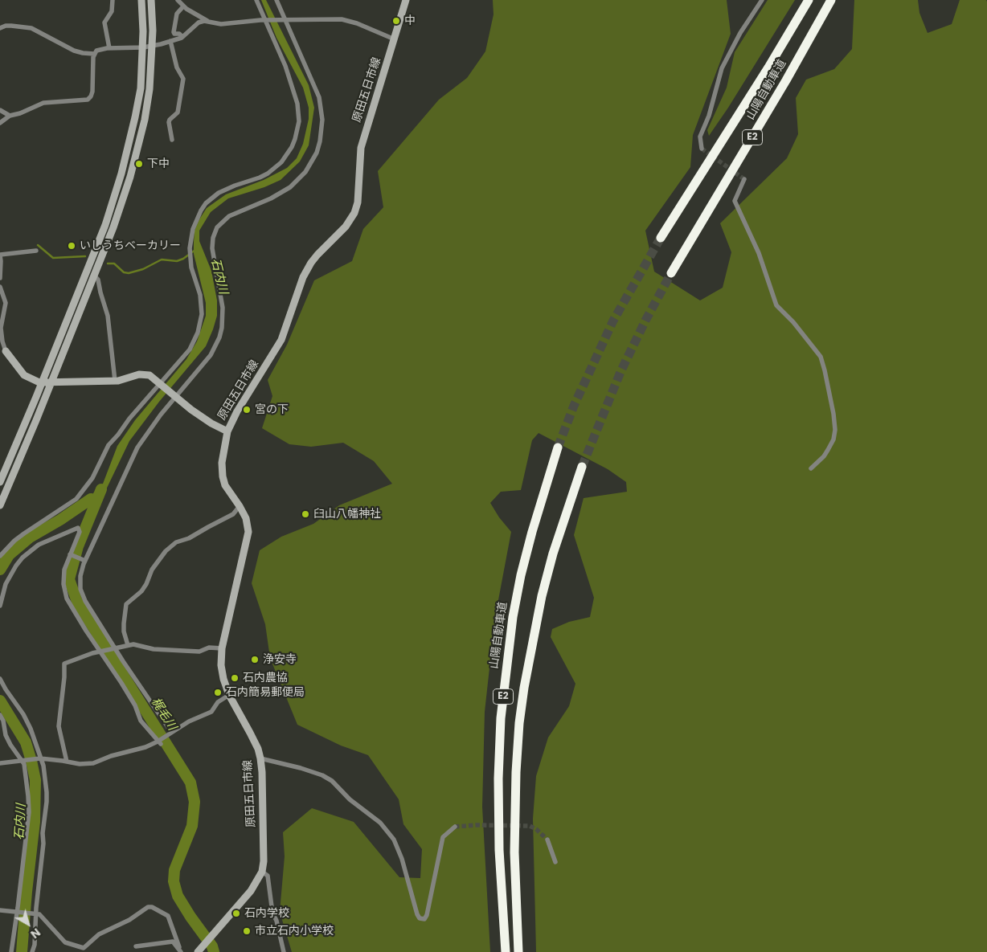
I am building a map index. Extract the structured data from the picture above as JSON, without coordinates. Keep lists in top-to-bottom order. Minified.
{"streets":{"highway":["山陽自動車道","E2"],"main road":["原田五日市線"]},"water":["石内川","梶毛川"],"places":["中","下中","いしうちベーカリー","宮の下","臼山八幡神社","浄安寺","石内農協","石内簡易郵便局","石内学校","市立石内小学校"],"north":"bottom right"}
